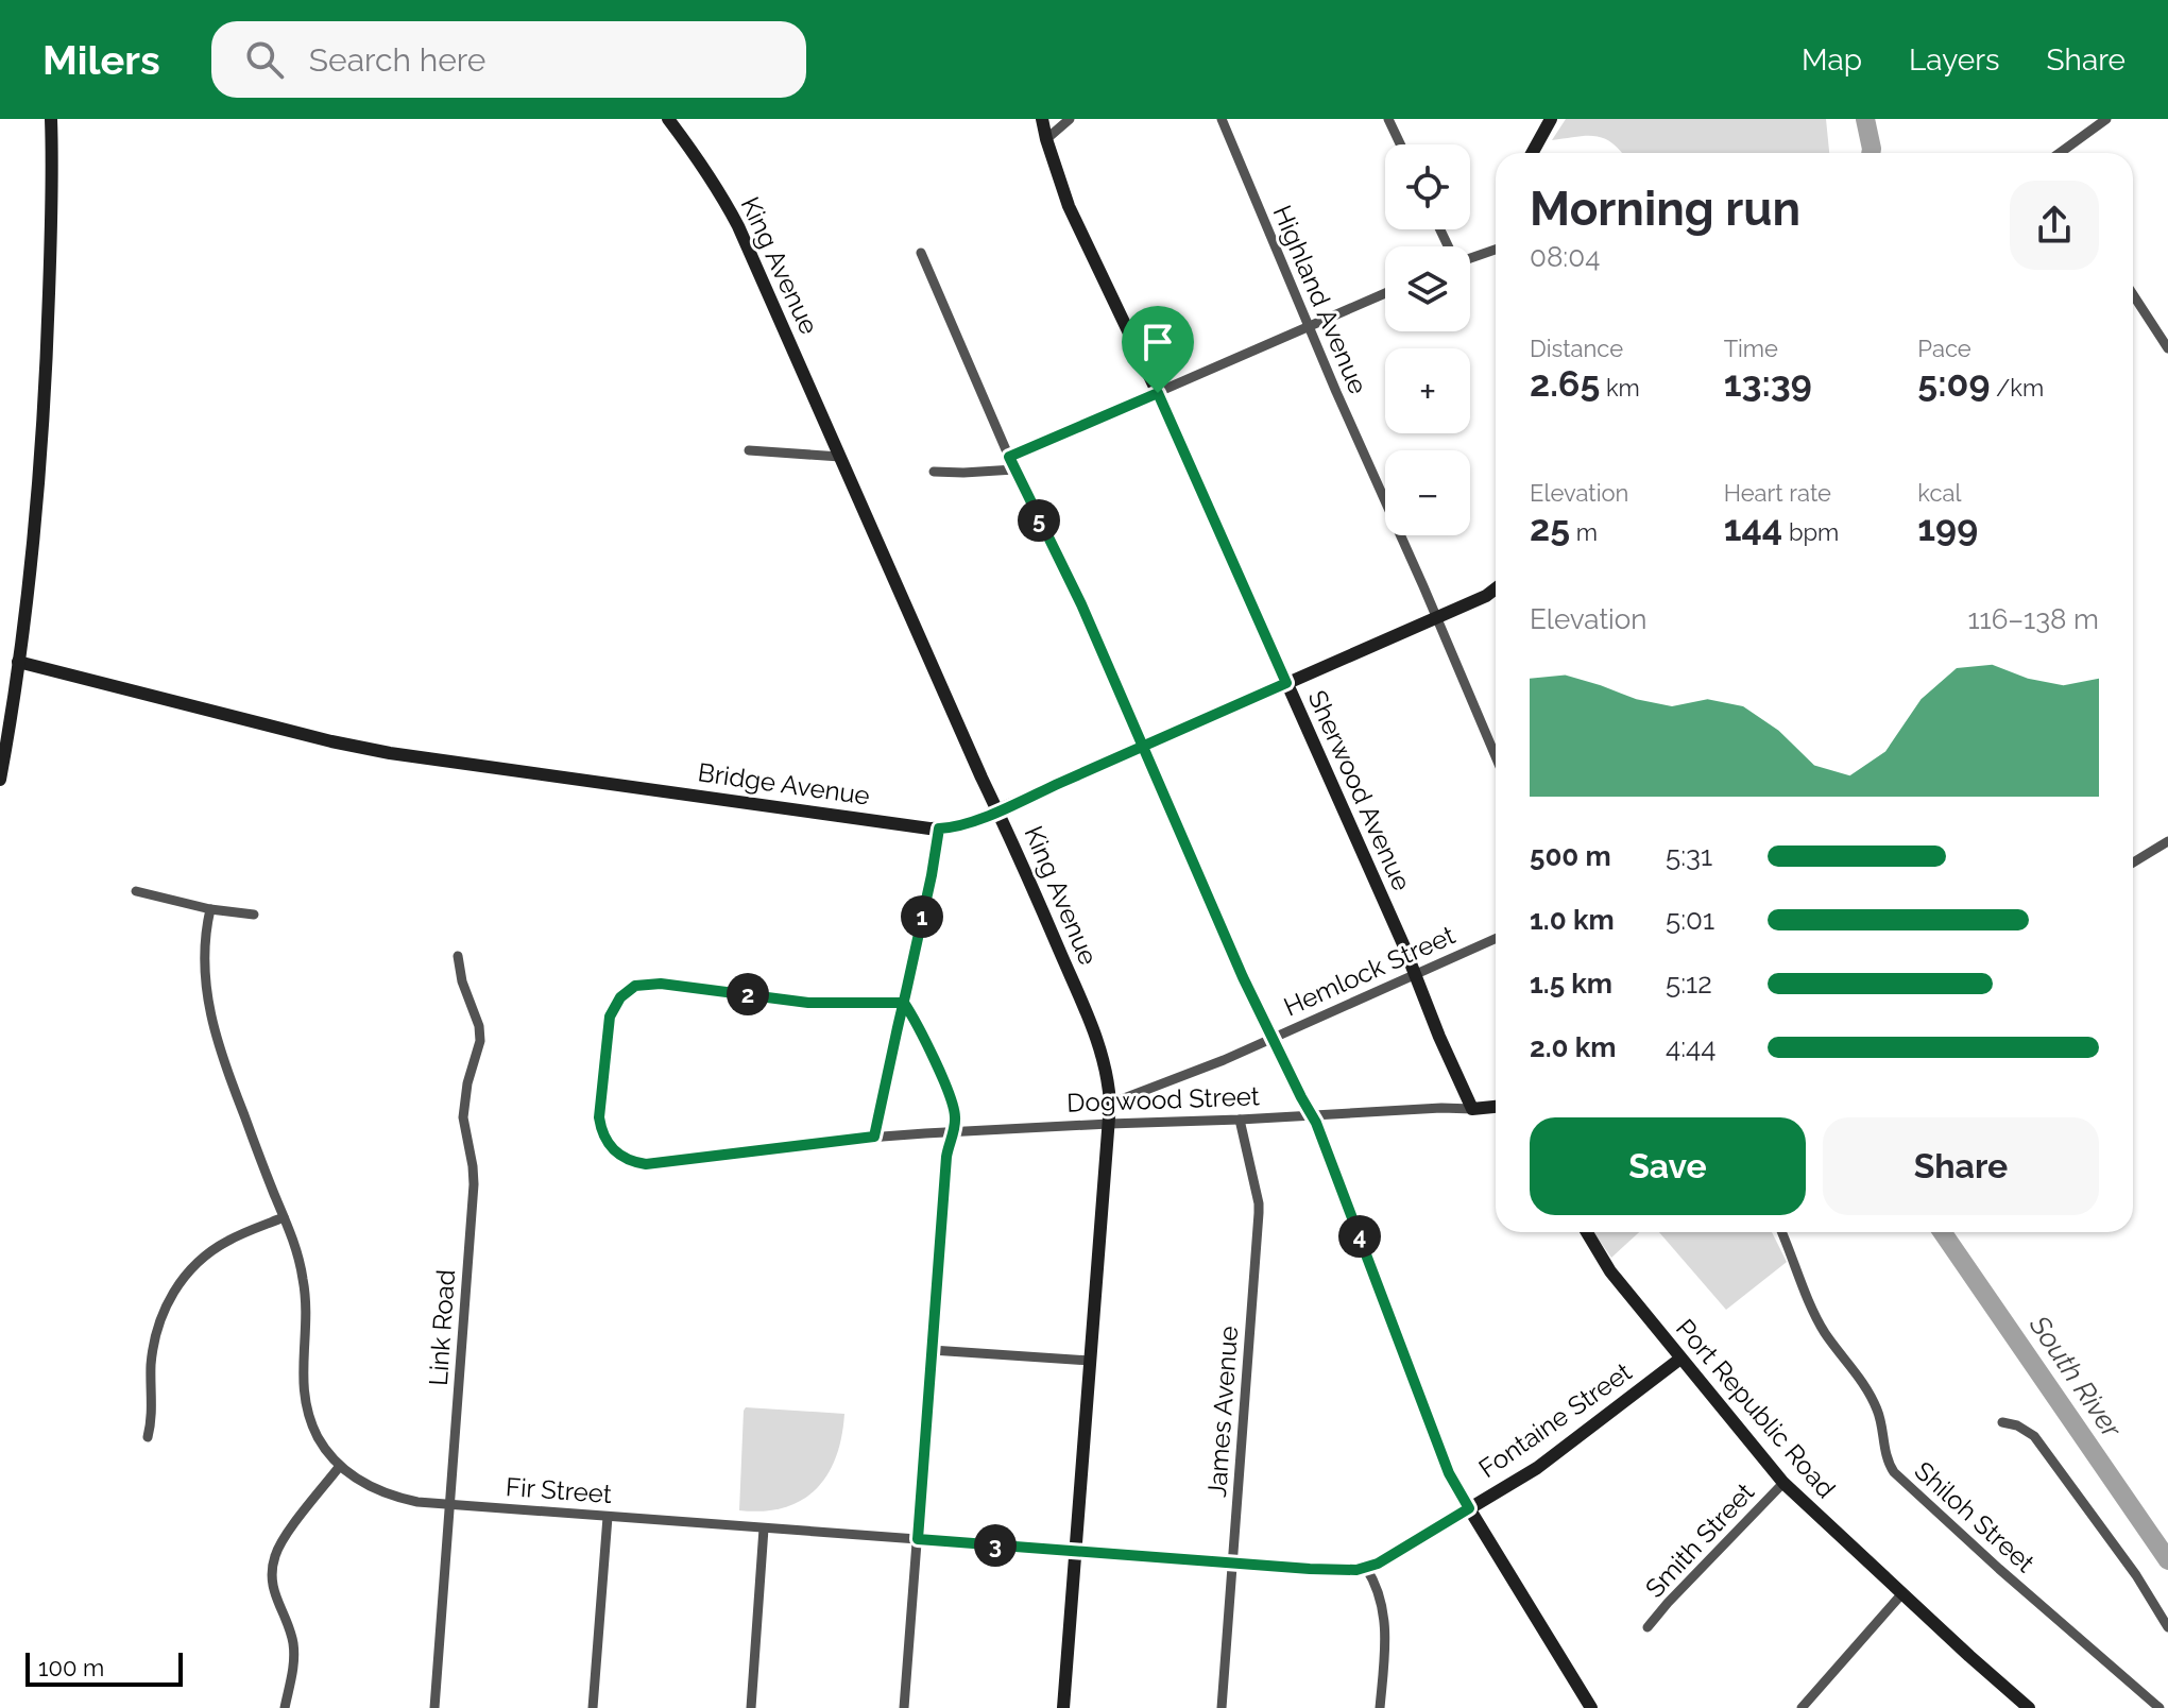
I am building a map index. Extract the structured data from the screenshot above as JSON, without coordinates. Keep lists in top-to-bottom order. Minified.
{"streets":{"street":["King Avenue","Highland Avenue","Bridge Avenue","Sherwood Avenue","Hemlock Street","Dogwood Street","Link Road","Port Republic Road","James Avenue","Fontaine Street","Fir Street","Shiloh Street","Smith Street"]},"crossings":[["King Avenue","Bridge Avenue"],["King Avenue","Hemlock Street"],["King Avenue","Dogwood Street"],["King Avenue","Fir Street"],["Highland Avenue","Bridge Avenue"],["Bridge Avenue","Sherwood Avenue"],["Sherwood Avenue","Hemlock Street"],["Sherwood Avenue","Dogwood Street"],["Dogwood Street","James Avenue"],["Link Road","Fir Street"],["Port Republic Road","Fontaine Street"],["Port Republic Road","Smith Street"],["James Avenue","Fir Street"],["Fontaine Street","Fir Street"]],"water":["South River"],"scale_bar":"100 m","page":{"header":"Milers","search":"Search here","nav":["Map","Layers","Share"],"map_buttons":["+","−"],"heading":["Morning run","08:04"],"stats":[["Distance","2.65 km"],["Time","13:39"],["Pace","5:09 /km"],["Elevation","25 m"],["Heart rate","144 bpm"],["kcal","199"]],"pins":["5","1","2","4","3"],"chart":["Elevation","116–138 m"],"list":[{"name":"500 m","note":"5:31"},{"name":"1.0 km","note":"5:01"},{"name":"1.5 km","note":"5:12"},{"name":"2.0 km","note":"4:44"}],"buttons":["Save","Share"],"scale":"100 m"}}
